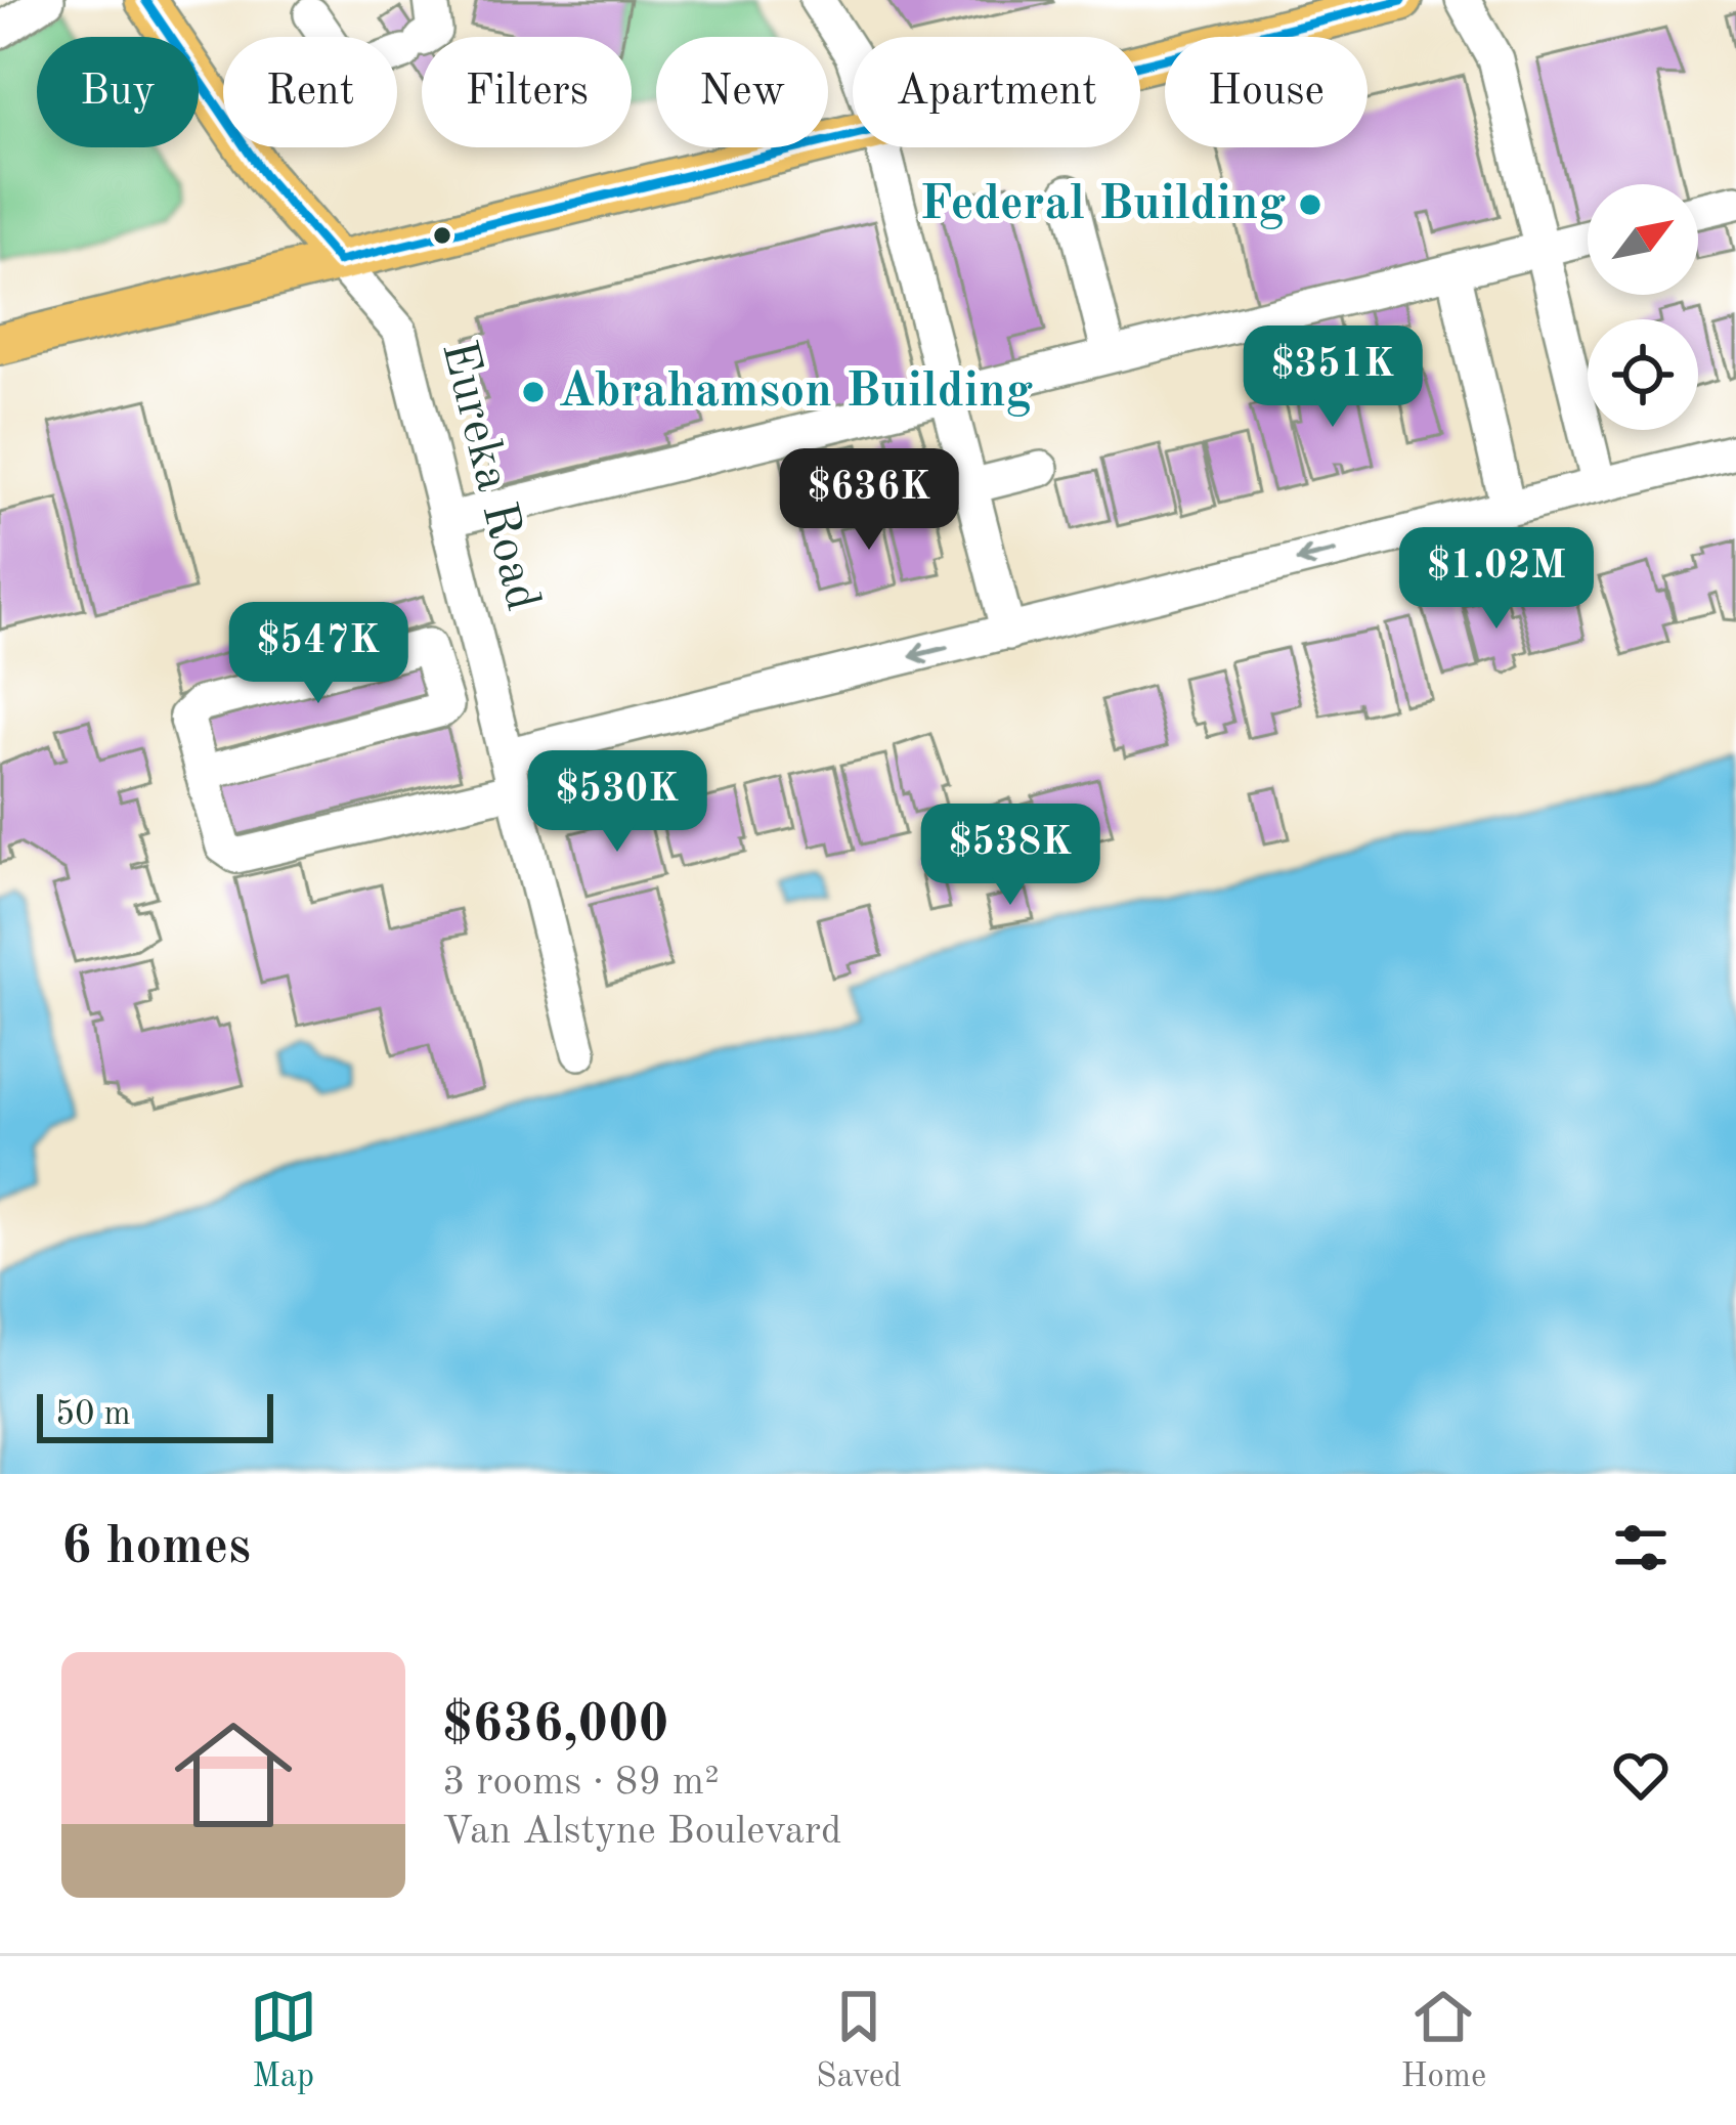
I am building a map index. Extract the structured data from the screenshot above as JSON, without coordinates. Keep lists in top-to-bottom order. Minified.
{"streets":{"main road":["Eureka Road"]},"places":["Federal Building","Abrahamson Building"],"scale_bar":"50 m","north":"top right","page":{"chip":["Buy","Rent","Filters","New","Apartment","House"],"price":["$351K","$636K","$1.02M","$547K","$530K","$538K"],"scale":"50 m","heading":"6 homes","list":[{"name":"$636,000","note":"3 rooms · 89 m² · Van Alstyne Boulevard"}],"tabs":["Map","Saved","Home"]}}
